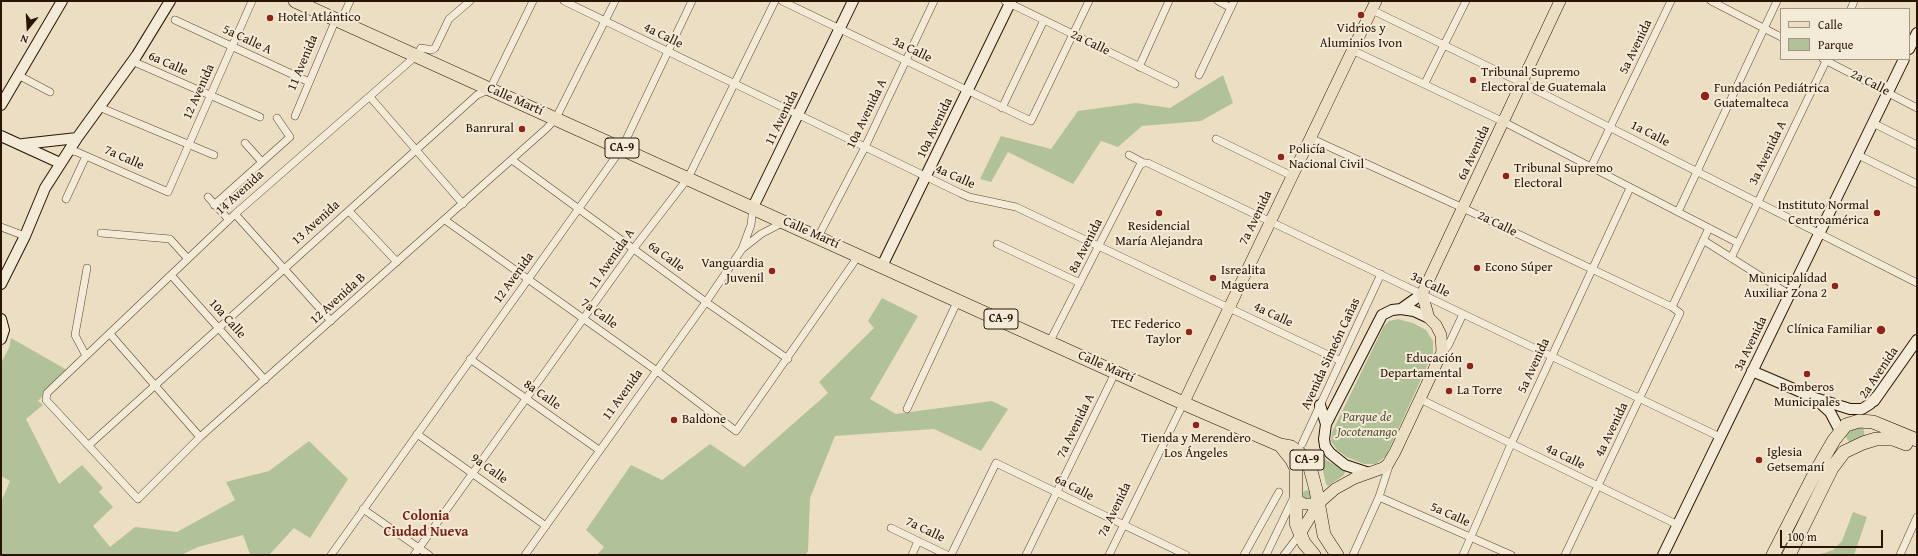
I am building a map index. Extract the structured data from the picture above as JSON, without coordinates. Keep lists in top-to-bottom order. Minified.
{"streets":{"highway":["Calle Martí","CA-9"],"main road":["6a Avenida","7a Avenida"],"street":["4a Calle","5a Calle A","2a Calle","5a Avenida","3a Calle","11 Avenida","6a Calle","12 Avenida","10a Avenida A","10a Avenida","1a Calle","3a Avenida A","7a Calle","14 Avenida","13 Avenida","8a Avenida","11 Avenida A","12 Avenida B","10a Calle","3a Avenida","Avenida Simeón Cañas","2a Avenida","8a Calle","7a Avenida A","4a Avenida","9a Calle","5a Calle"]},"crossings":[["4a Calle","5a Avenida"],["4a Calle","11 Avenida"],["4a Calle","12 Avenida"],["4a Calle","10a Avenida A"],["4a Calle","10a Avenida"],["4a Calle","7a Avenida"],["4a Calle","8a Avenida"],["4a Calle","11 Avenida A"],["4a Calle","12 Avenida B"],["4a Calle","3a Avenida"],["4a Calle","Avenida Simeón Cañas"],["4a Calle","4a Avenida"],["5a Calle A","11 Avenida"],["5a Calle A","12 Avenida"],["2a Calle","5a Avenida"],["2a Calle","3a Calle"],["2a Calle","10a Avenida"],["2a Calle","6a Avenida"],["2a Calle","3a Avenida A"],["2a Calle","7a Avenida"],["2a Calle","3a Avenida"],["2a Calle","4a Avenida"],["5a Avenida","3a Calle"],["5a Avenida","1a Calle"],["5a Avenida","5a Calle"],["3a Calle","11 Avenida"],["3a Calle","10a Avenida A"],["3a Calle","10a Avenida"],["3a Calle","6a Avenida"],["3a Calle","7a Avenida"],["3a Calle","8a Avenida"],["3a Calle","3a Avenida"],["3a Calle","Avenida Simeón Cañas"],["3a Calle","4a Avenida"],["11 Avenida","6a Calle"],["11 Avenida","Calle Martí"],["11 Avenida","CA-9"],["11 Avenida","7a Calle"],["11 Avenida","8a Calle"],["11 Avenida","9a Calle"],["6a Calle","12 Avenida"],["6a Calle","7a Calle"],["6a Calle","7a Avenida"],["6a Calle","11 Avenida A"],["6a Calle","12 Avenida B"],["6a Calle","7a Avenida A"],["12 Avenida","Calle Martí"],["12 Avenida","7a Calle"],["12 Avenida","8a Calle"],["12 Avenida","9a Calle"],["Calle Martí","10a Avenida A"],["Calle Martí","10a Avenida"],["Calle Martí","CA-9"],["Calle Martí","14 Avenida"],["Calle Martí","7a Avenida"],["Calle Martí","13 Avenida"],["Calle Martí","8a Avenida"],["Calle Martí","11 Avenida A"],["Calle Martí","12 Avenida B"],["Calle Martí","7a Avenida A"],["1a Calle","6a Avenida"],["1a Calle","3a Avenida A"],["1a Calle","7a Avenida"],["1a Calle","3a Avenida"],["7a Calle","11 Avenida A"],["7a Calle","12 Avenida B"],["14 Avenida","13 Avenida"],["14 Avenida","12 Avenida B"],["14 Avenida","10a Calle"],["13 Avenida","12 Avenida B"],["13 Avenida","10a Calle"],["11 Avenida A","8a Calle"],["11 Avenida A","9a Calle"],["12 Avenida B","10a Calle"]],"districts":["Colonia Ciudad Nueva"],"parks":["Parque de Jocotenango"],"places":["Vidrios y Aluminios Ivon","Hotel Atlántico","Tribunal Supremo Electoral de Guatemala","Fundación Pediátrica Guatemalteca","Banrural","Policía Nacional Civil","Tribunal Supremo Electoral","Residencial María Alejandra","Instituto Normal Centroamérica","Econo Súper","Vanguardia Juvenil","Isrealita Maguera","Municipalidad Auxiliar Zona 2","Clínica Familiar","TEC Federico Taylor","Educación Departamental","Bomberos Municipales","La Torre","Baldone","Tienda y Merendero Los Ángeles","Iglesia Getsemaní"],"legend":["Calle","Parque"],"scale_bar":"100 m","north":"bottom"}
